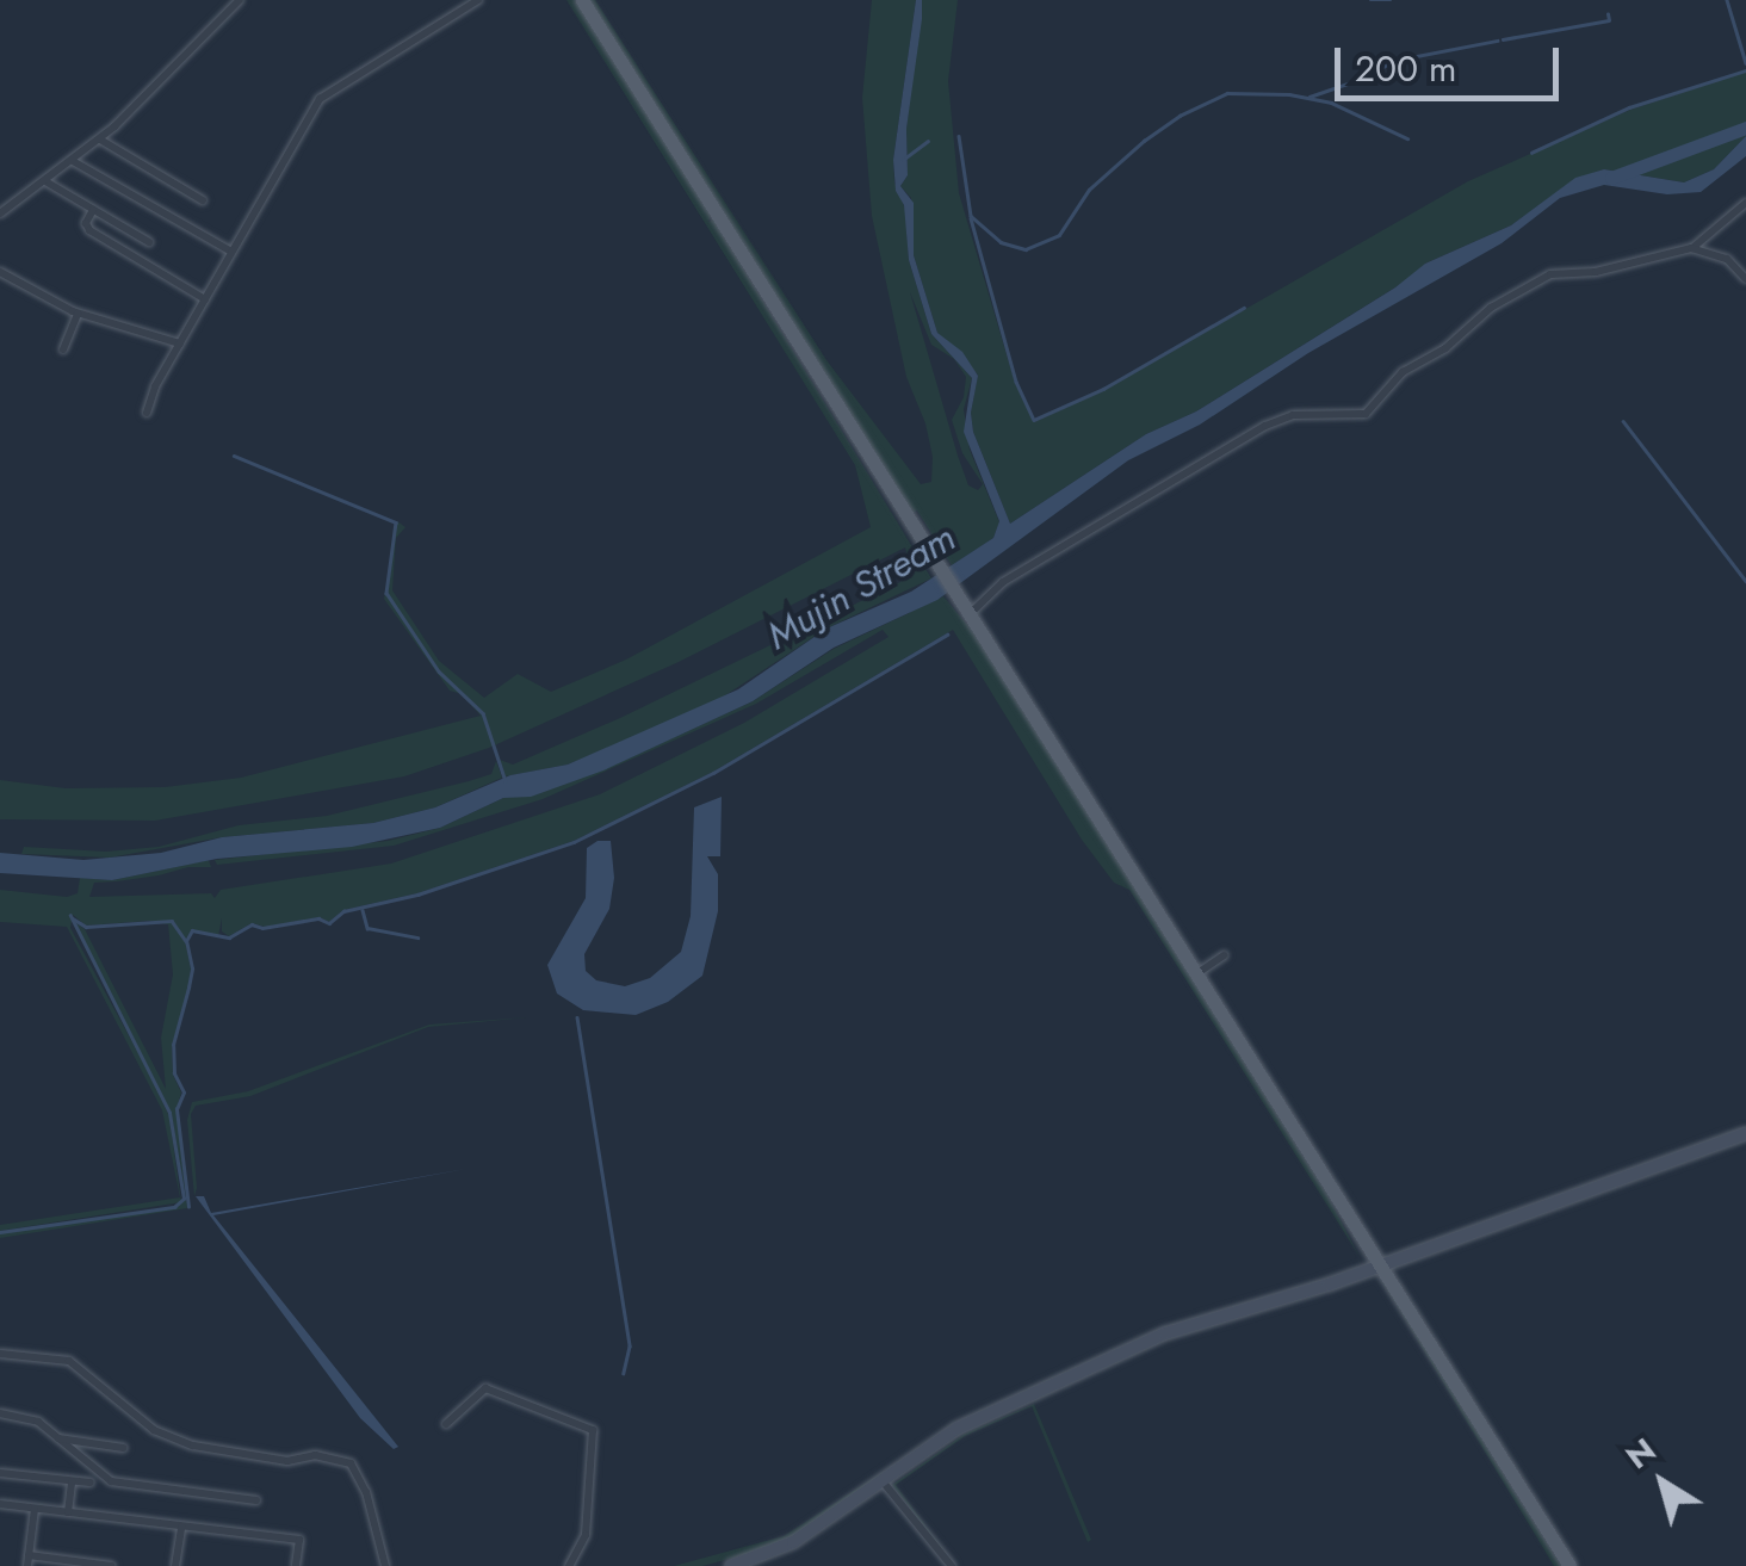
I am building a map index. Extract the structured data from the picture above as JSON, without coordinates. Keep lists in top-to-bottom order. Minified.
{"water":["Mujin Stream"],"scale_bar":"200 m","north":"top left"}
